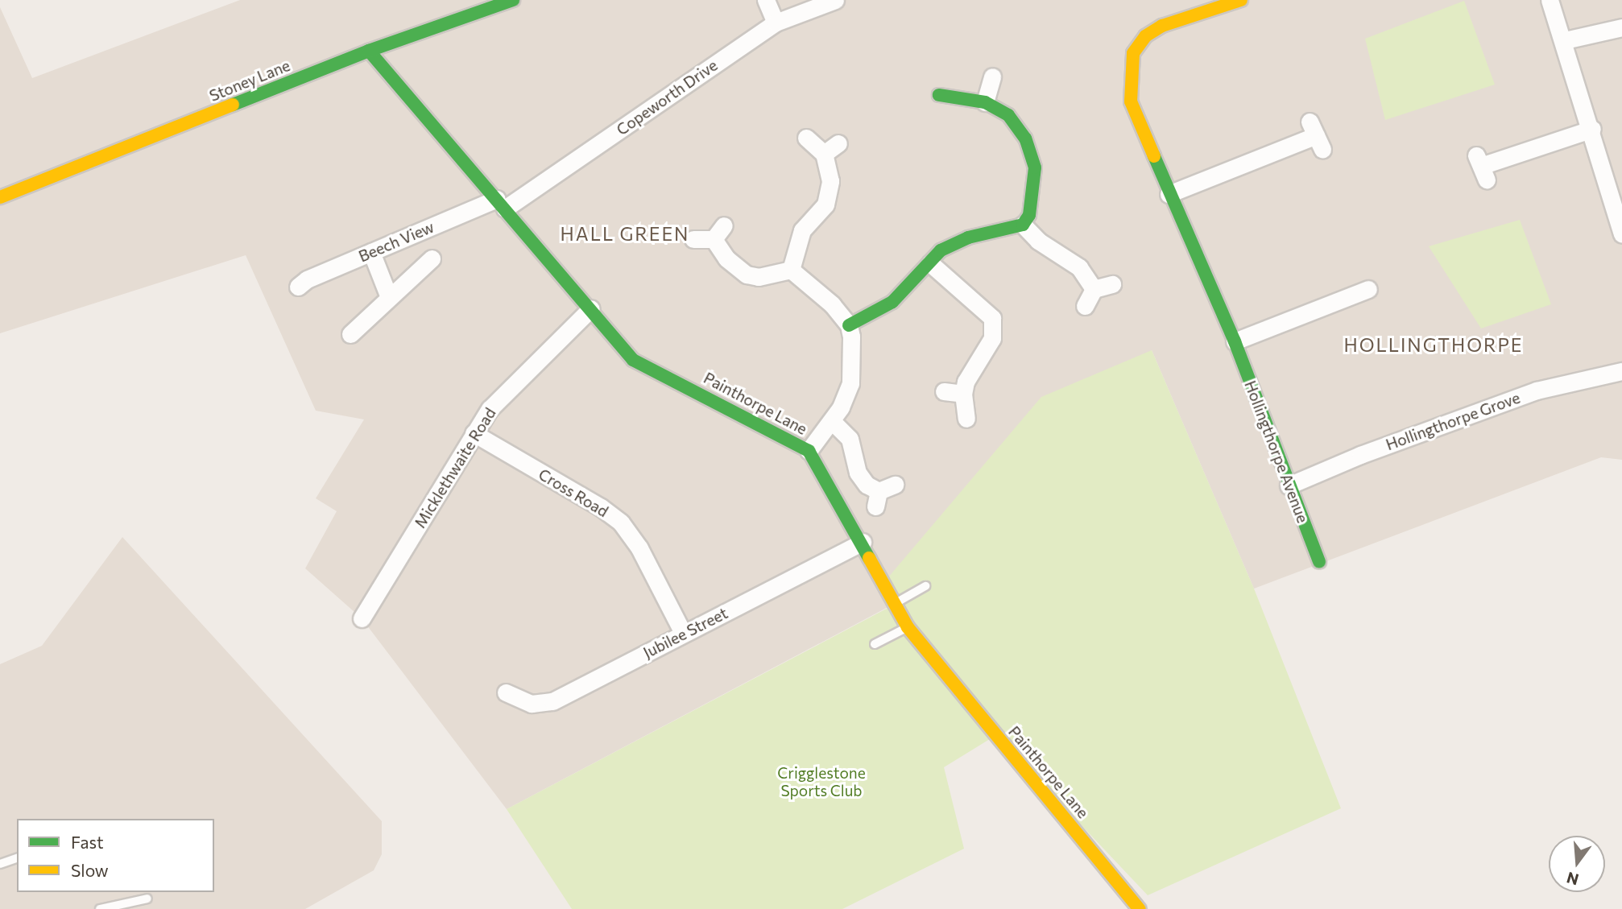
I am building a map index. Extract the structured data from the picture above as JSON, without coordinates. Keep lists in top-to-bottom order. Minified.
{"streets":{"street":["Stoney Lane","Copeworth Drive","Beech View","Painthorpe Lane","Hollingthorpe Grove","Hollingthorpe Avenue","Micklethwaite Road","Cross Road","Jubilee Street"]},"crossings":[["Stoney Lane","Painthorpe Lane"],["Copeworth Drive","Beech View"],["Copeworth Drive","Painthorpe Lane"],["Beech View","Painthorpe Lane"],["Painthorpe Lane","Micklethwaite Road"],["Painthorpe Lane","Jubilee Street"],["Hollingthorpe Grove","Hollingthorpe Avenue"],["Micklethwaite Road","Cross Road"],["Cross Road","Jubilee Street"]],"districts":["HALL GREEN","HOLLINGTHORPE"],"parks":["Crigglestone Sports Club"],"legend":["Fast","Slow"],"north":"bottom"}
